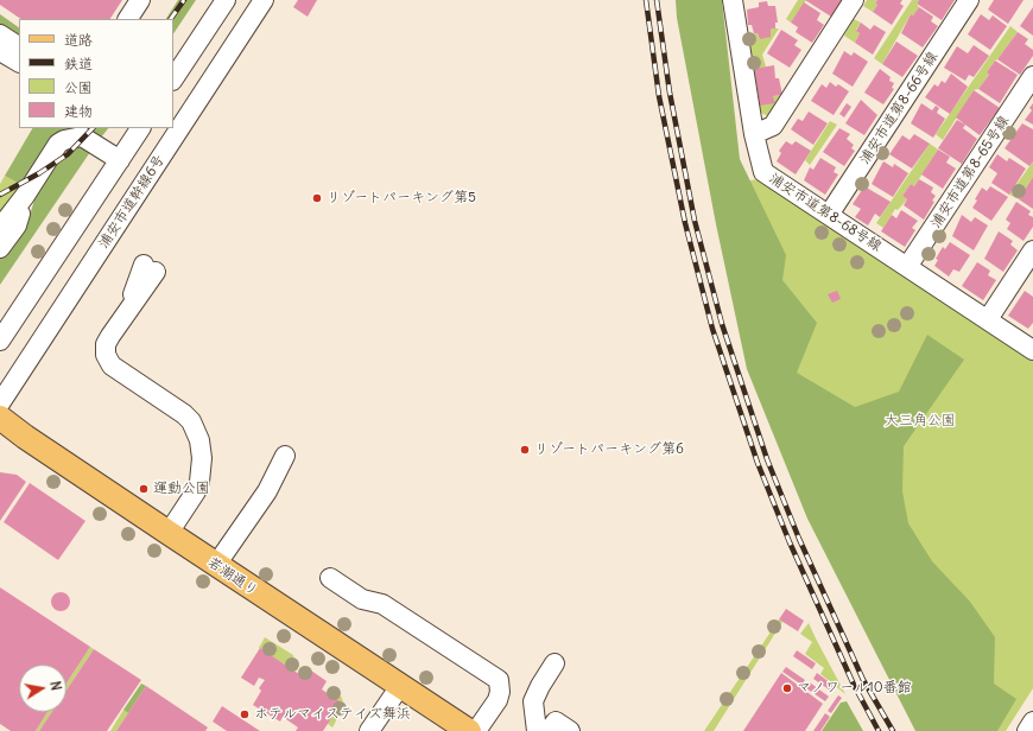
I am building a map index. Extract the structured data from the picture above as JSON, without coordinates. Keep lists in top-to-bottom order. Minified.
{"streets":{"main road":["若潮通り"],"street":["浦安市道第8-66号線","浦安市道第8-65号線","浦安市道幹線6号","浦安市道第8-68号線"]},"crossings":[["浦安市道第8-66号線","浦安市道第8-68号線"],["浦安市道第8-65号線","浦安市道第8-68号線"]],"parks":["大三角公園"],"places":["リゾートパーキング第5","リゾートパーキング第6","運動公園","マノワール10番館","ホテルマイステイズ舞浜"],"legend":["道路","鉄道","公園","建物"],"north":"right"}
